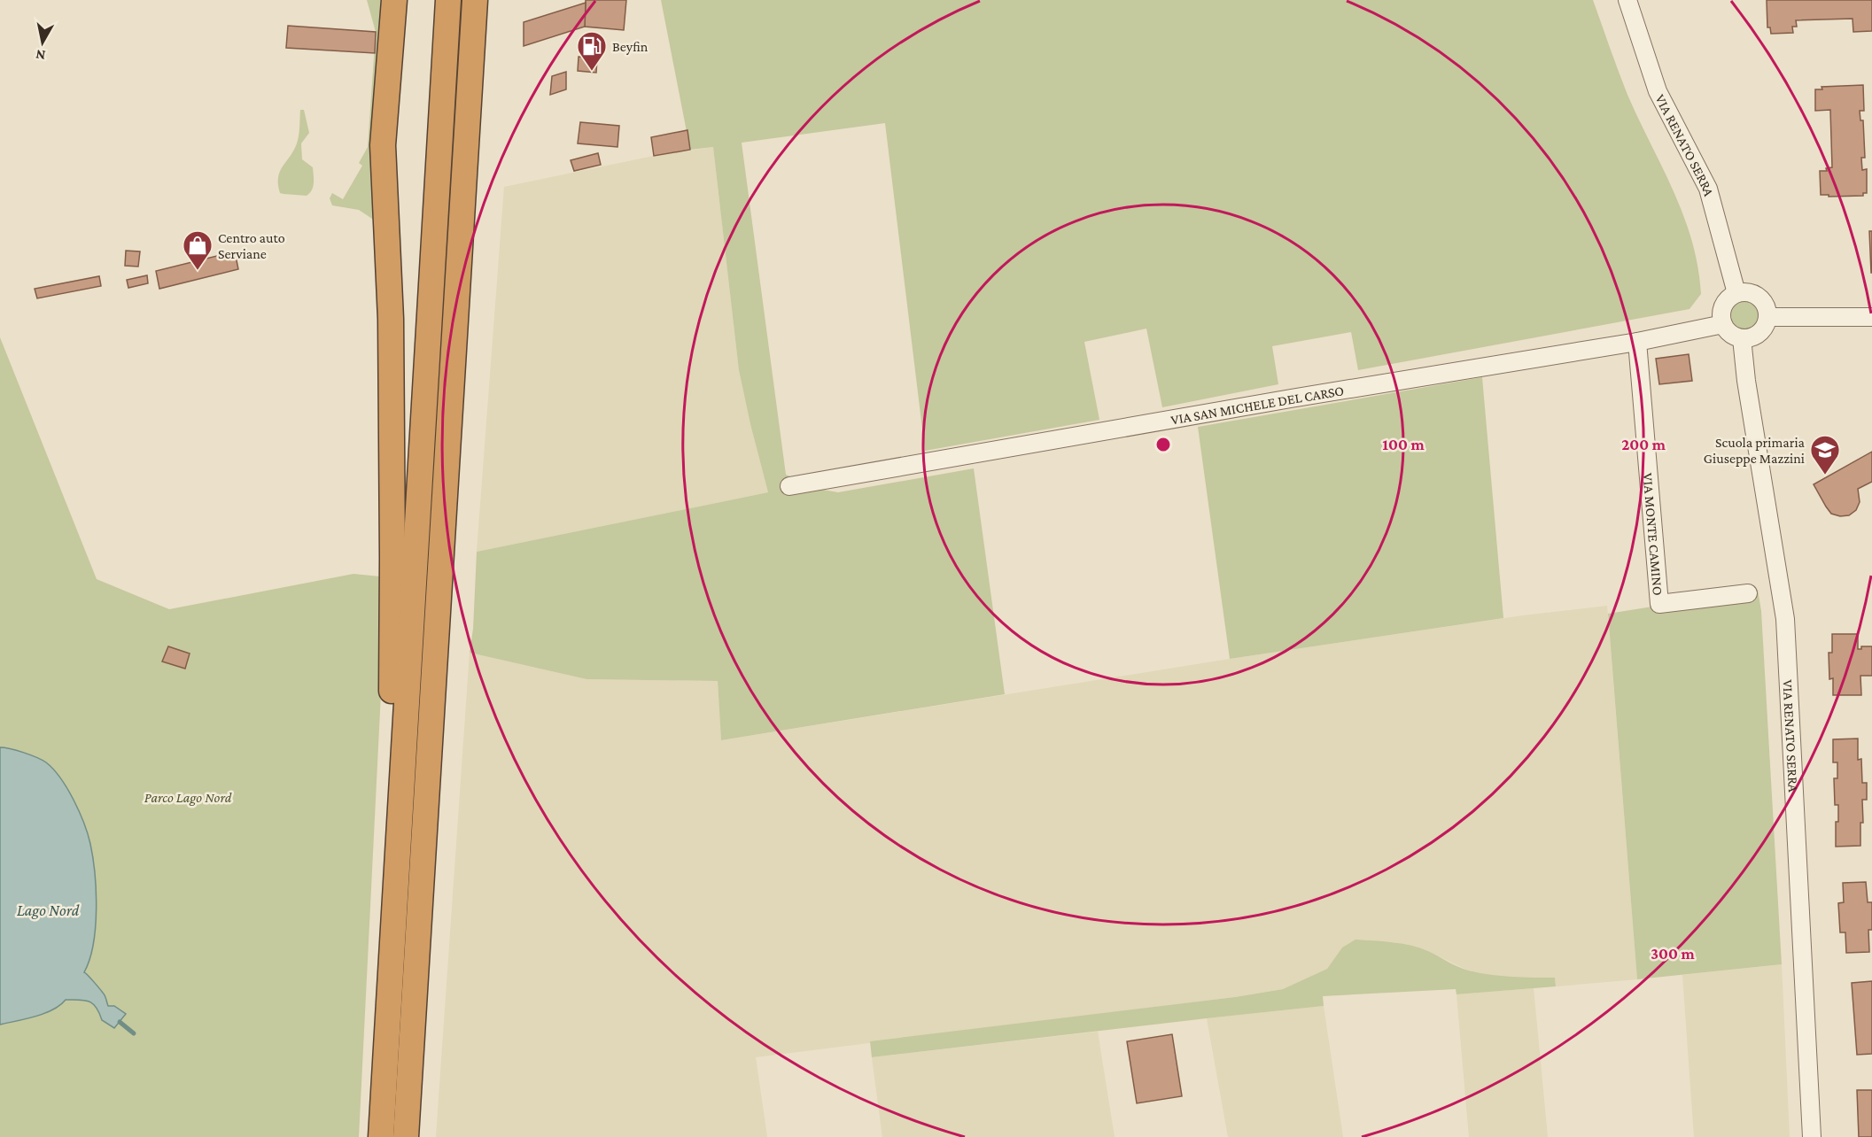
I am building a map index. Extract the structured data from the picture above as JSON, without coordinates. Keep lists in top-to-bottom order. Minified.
{"streets":{"street":["VIA RENATO SERRA","VIA SAN MICHELE DEL CARSO","VIA MONTE CAMINO"]},"crossings":[["VIA RENATO SERRA","VIA SAN MICHELE DEL CARSO"],["VIA SAN MICHELE DEL CARSO","VIA MONTE CAMINO"]],"water":["Lago Nord"],"parks":["Parco Lago Nord"],"places":{"fuel station":["Beyfin"],"shop":["Centro auto Serviane"],"school or university":["Scuola primaria Giuseppe Mazzini"]},"north":"bottom","rings":["100 m","200 m","300 m"]}
